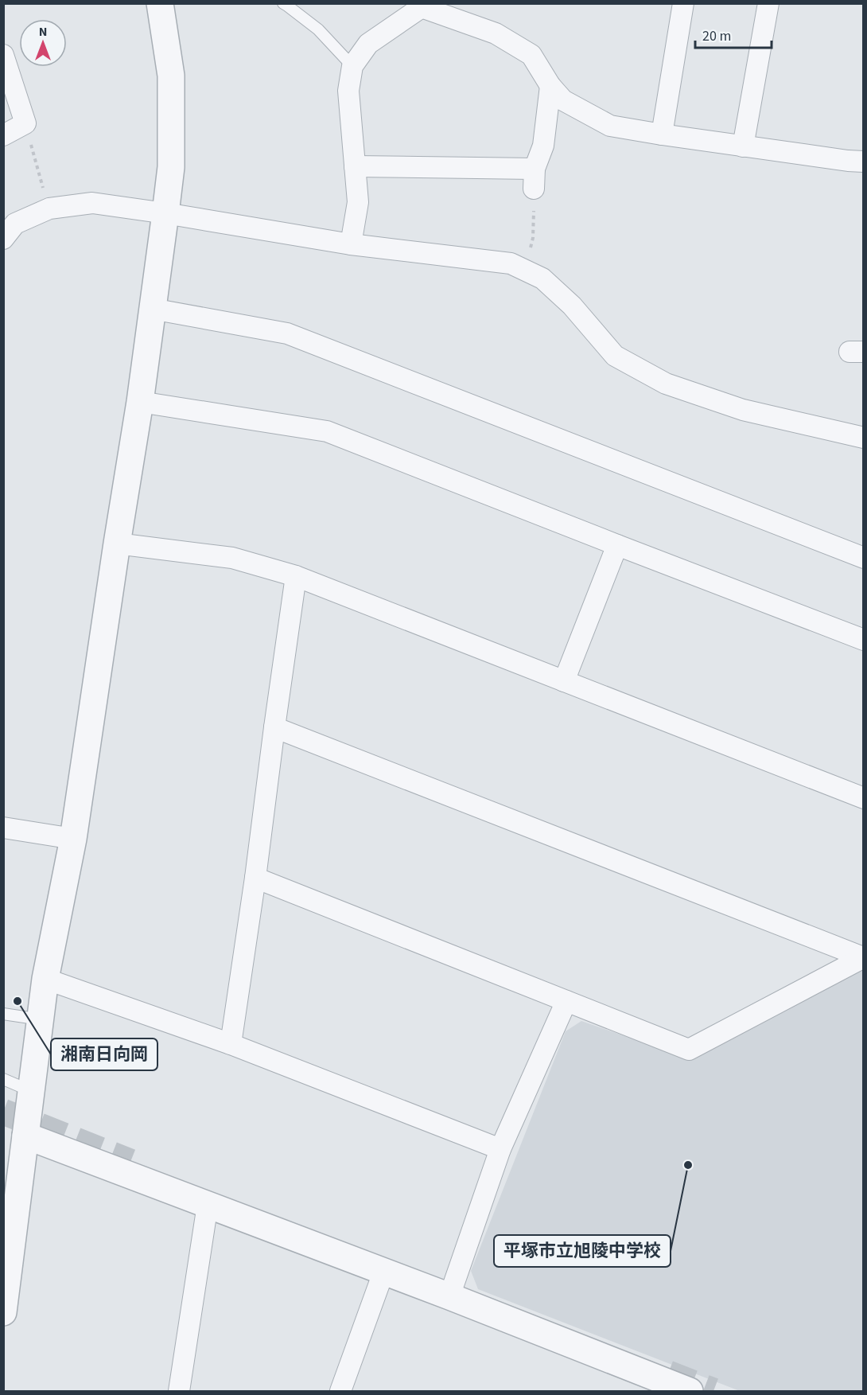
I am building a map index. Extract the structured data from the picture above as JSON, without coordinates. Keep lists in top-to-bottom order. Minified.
{"places":["湘南日向岡","平塚市立旭陵中学校"],"scale_bar":"20 m","north":"top"}
